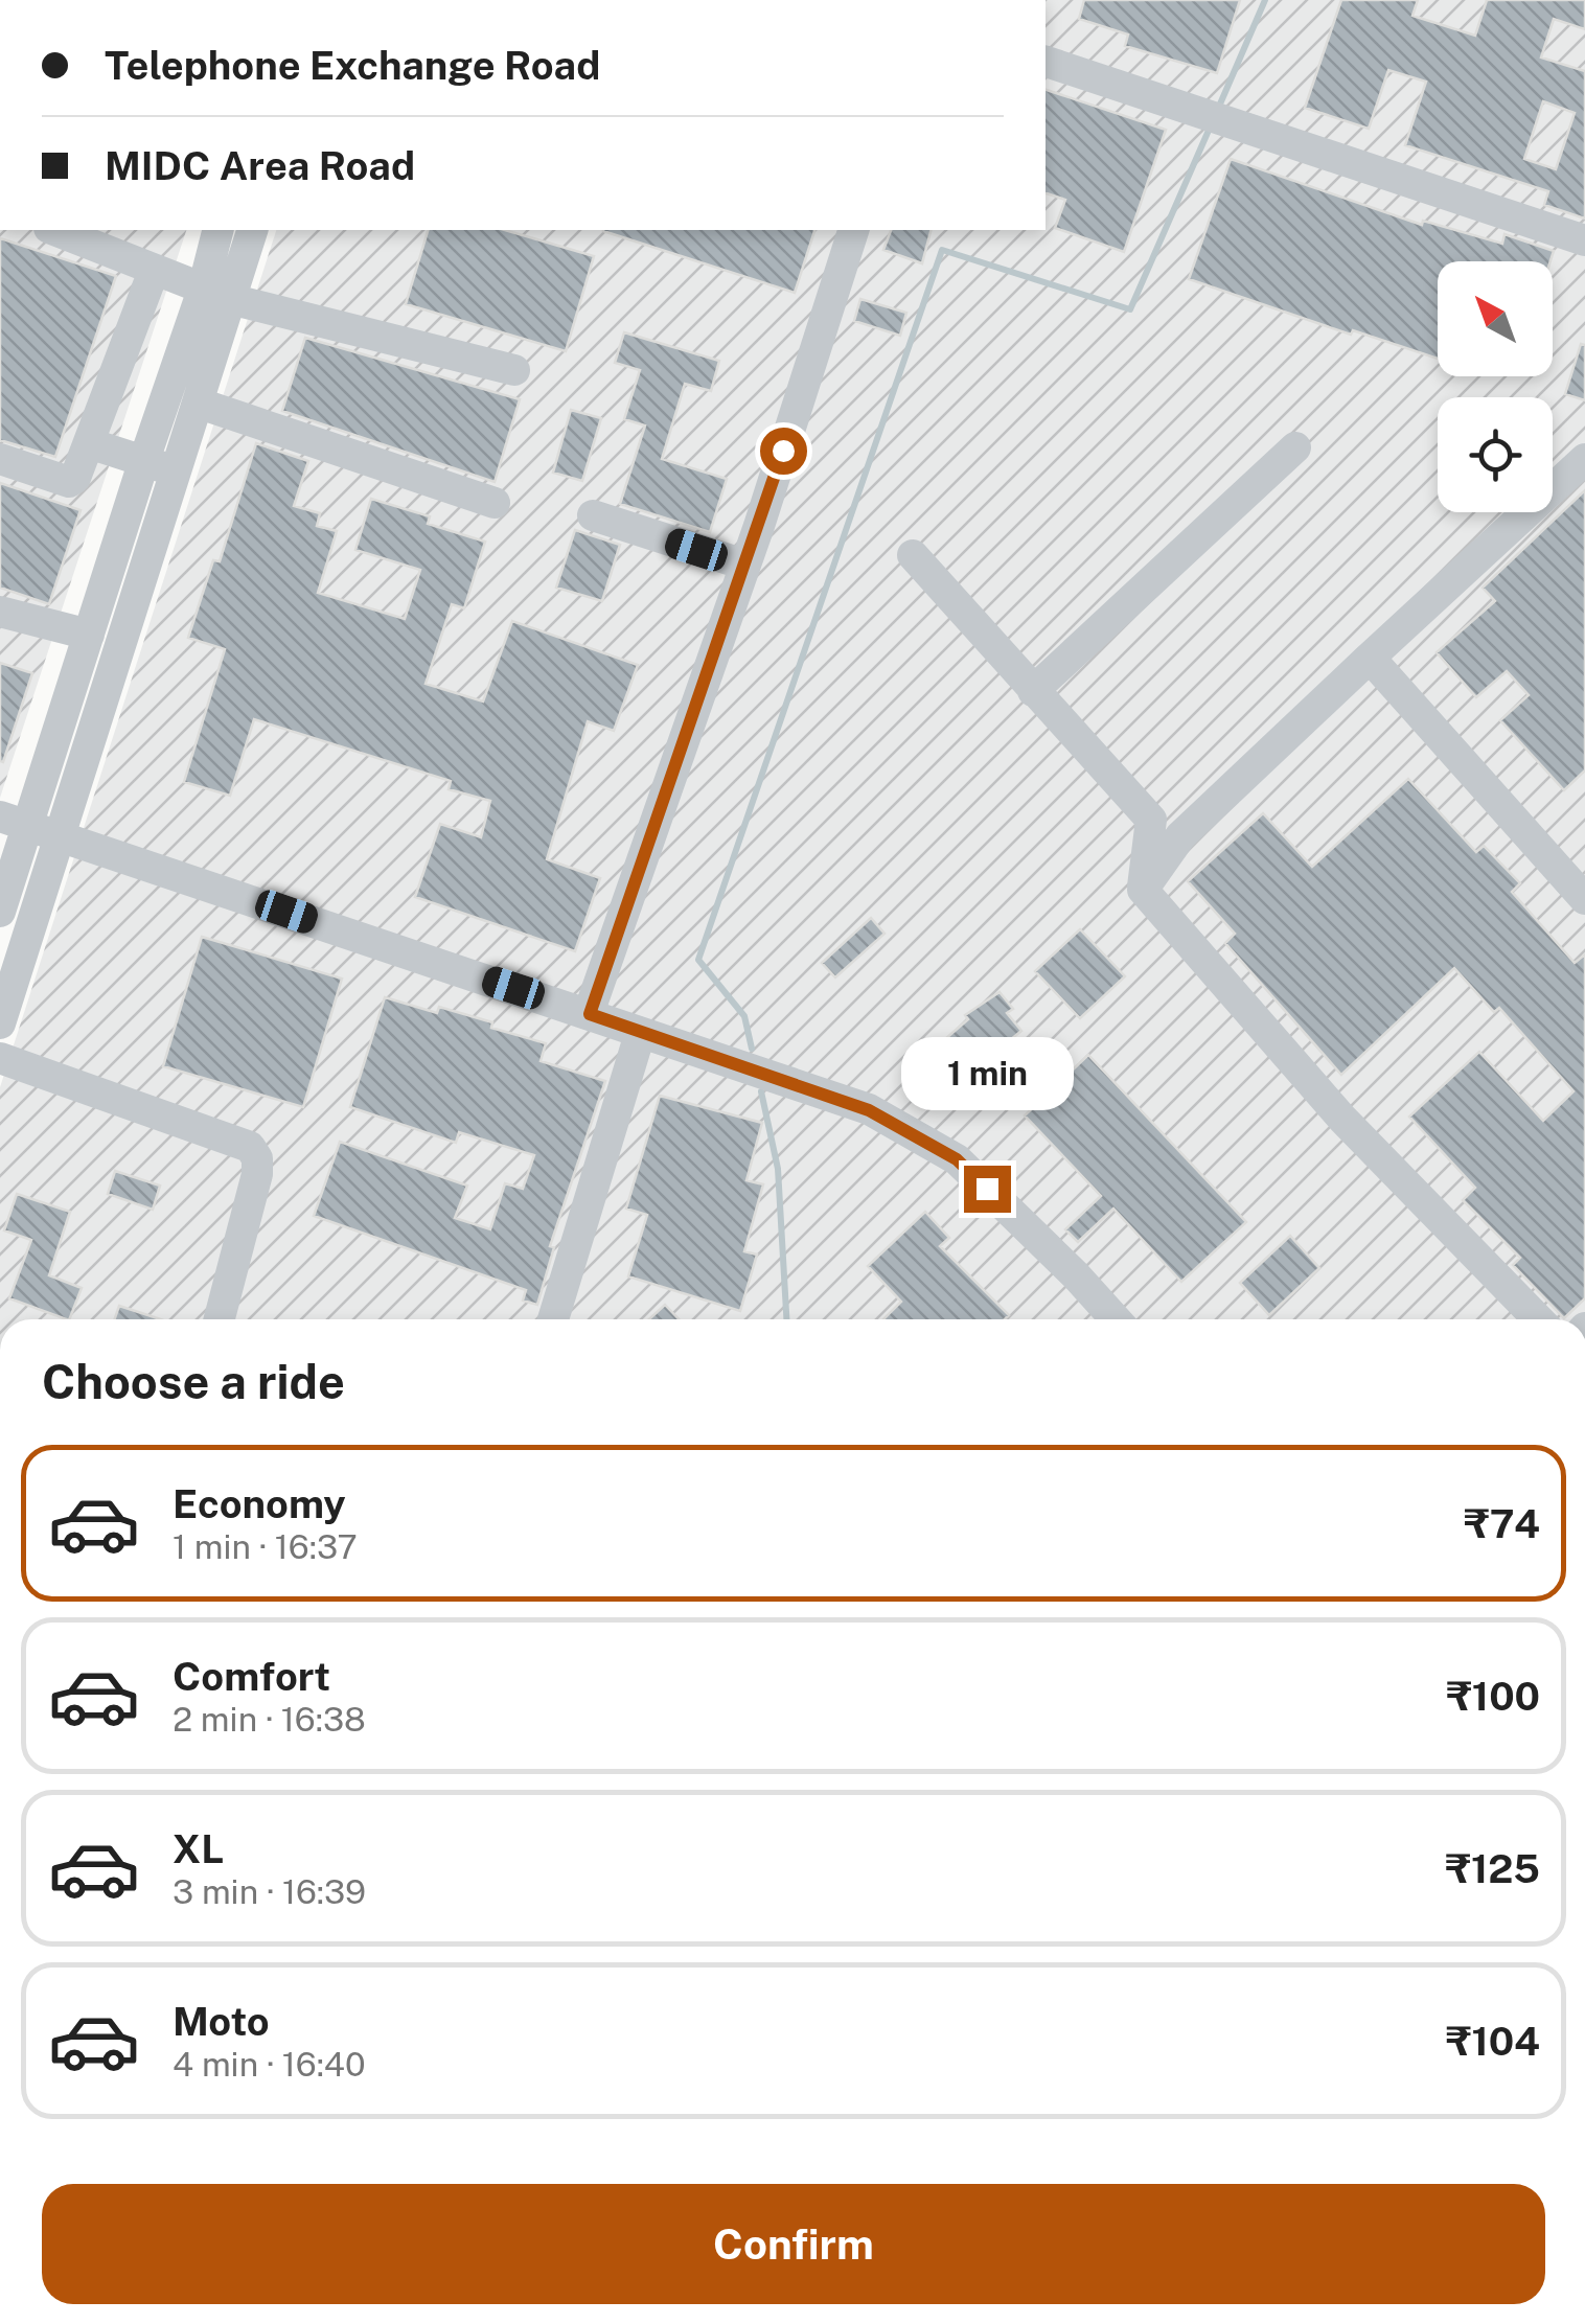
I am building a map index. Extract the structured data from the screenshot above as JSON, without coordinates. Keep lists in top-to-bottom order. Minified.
{"north":"top left","page":{"banner":["Telephone Exchange Road","MIDC Area Road"],"bubble":"1 min","heading":"Choose a ride","list":[{"name":"Economy","note":"1 min · 16:37","value":"₹74"},{"name":"Comfort","note":"2 min · 16:38","value":"₹100"},{"name":"XL","note":"3 min · 16:39","value":"₹125"},{"name":"Moto","note":"4 min · 16:40","value":"₹104"}],"buttons":"Confirm"}}
